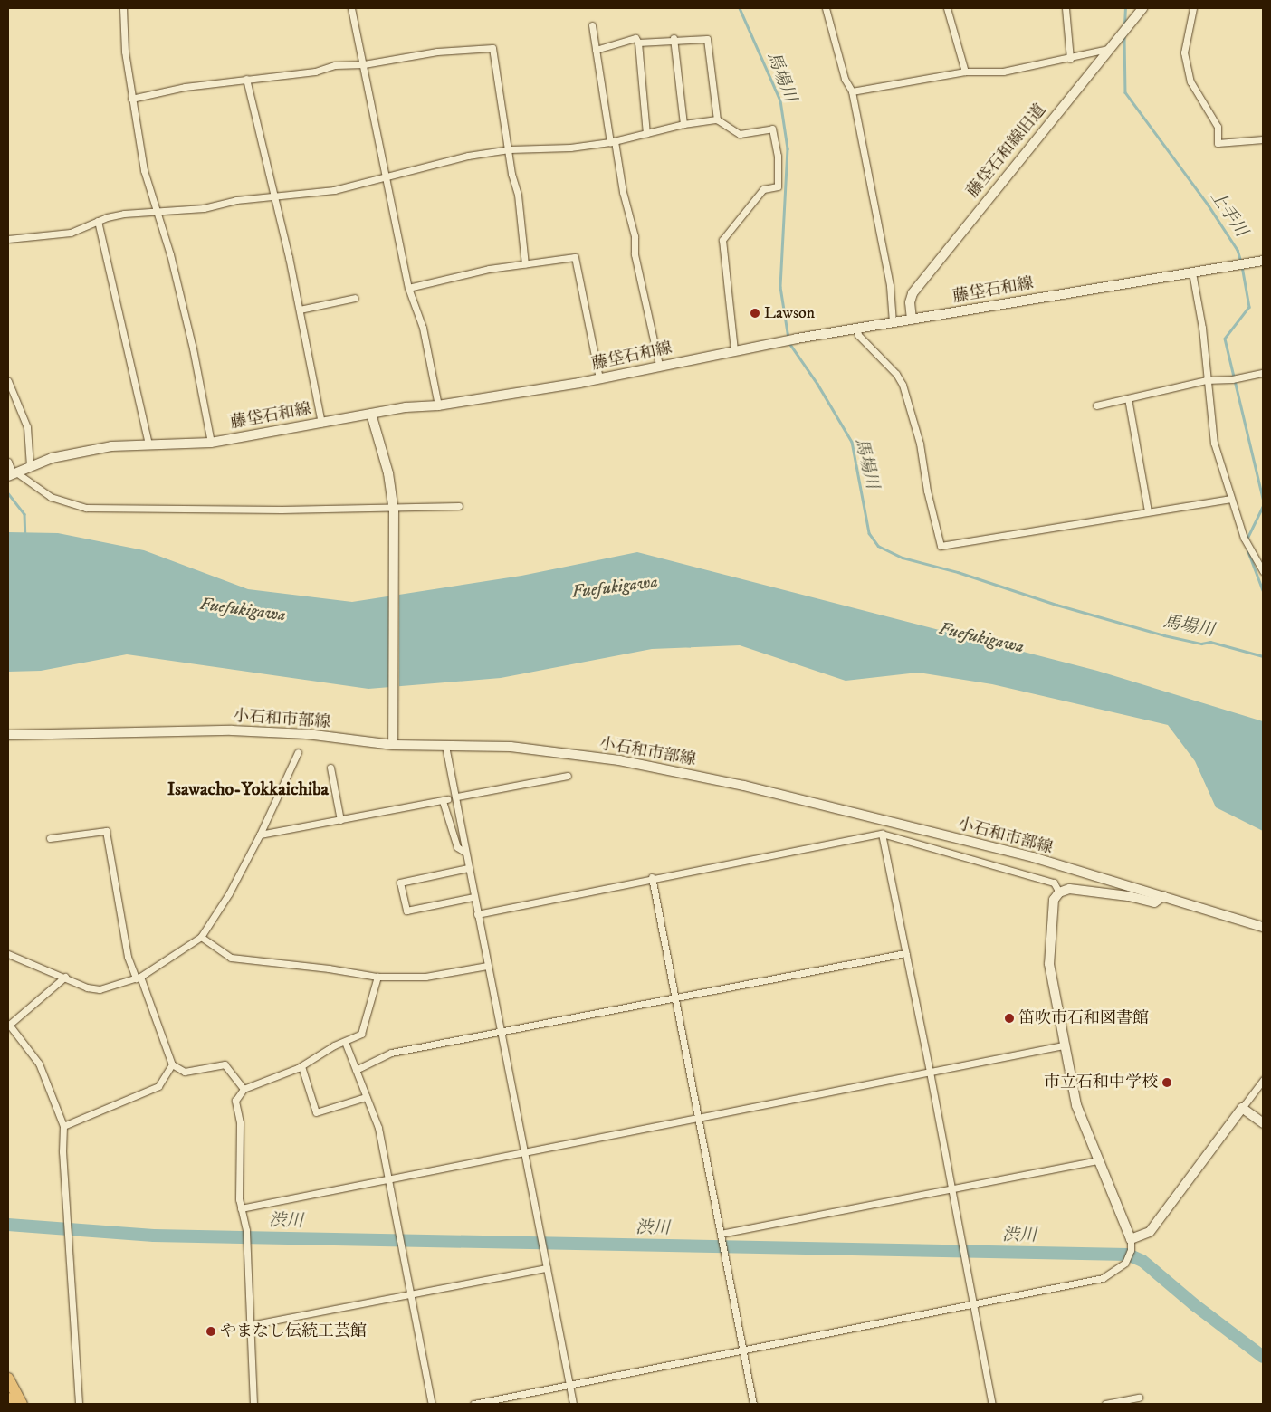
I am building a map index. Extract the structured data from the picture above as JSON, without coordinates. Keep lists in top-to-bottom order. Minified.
{"streets":{"main road":["藤垈石和線旧道","藤垈石和線","小石和市部線"]},"crossings":[["藤垈石和線旧道","藤垈石和線"]],"districts":["Isawacho-Yokkaichiba"],"water":["馬場川","上手川","Fuefukigawa","渋川"],"places":["Lawson","笛吹市石和図書館","市立石和中学校","やまなし伝統工芸館"]}
